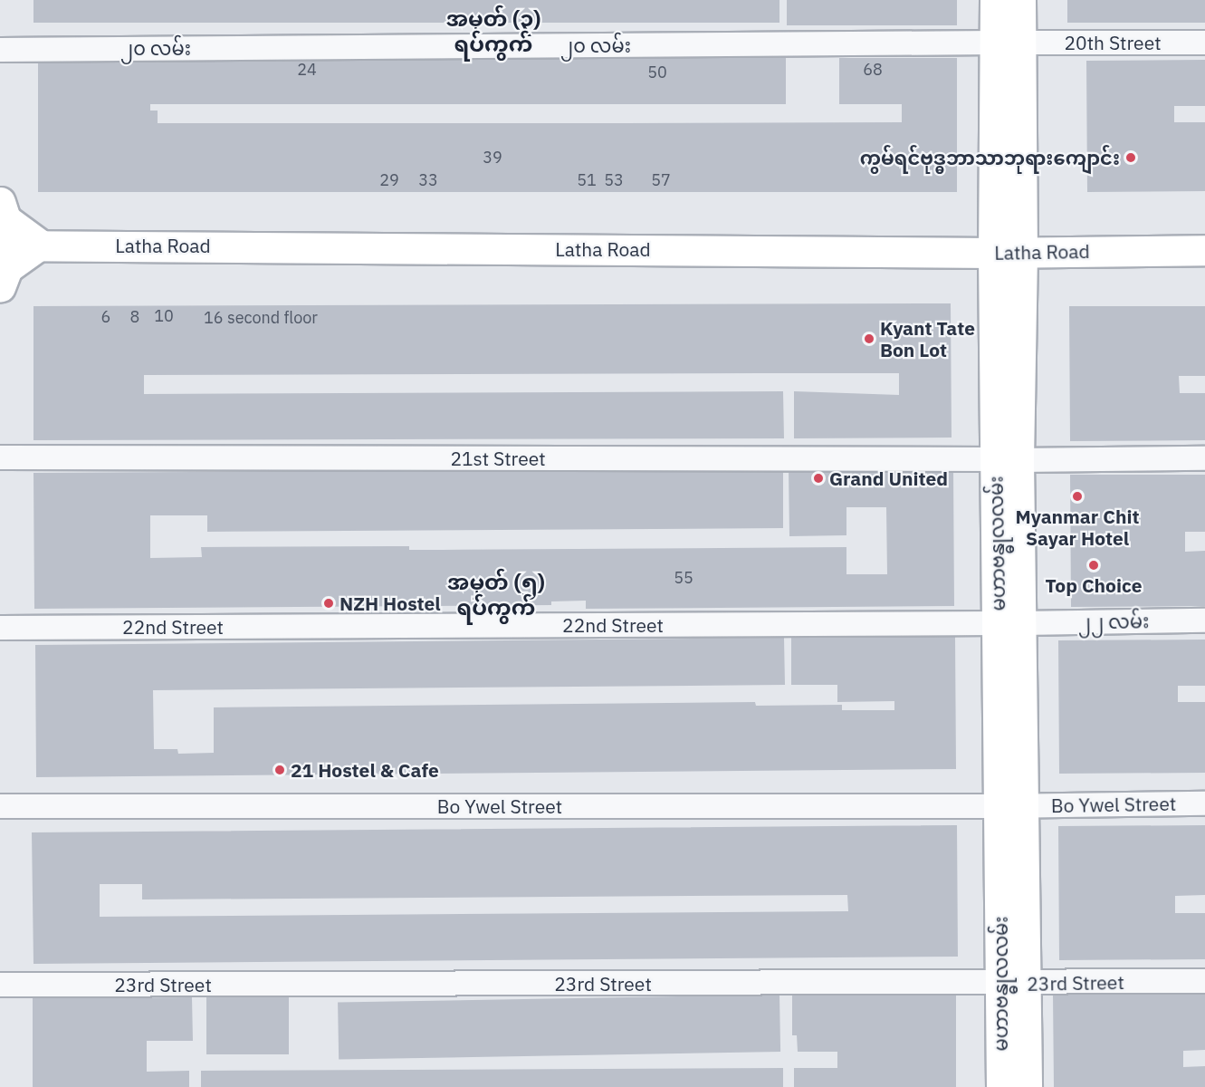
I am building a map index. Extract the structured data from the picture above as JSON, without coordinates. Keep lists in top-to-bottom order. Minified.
{"streets":{"main road":["Latha Road","မဟာဗန္ဓုလလမ်း"],"street":["20th Street","၂၀ လမ်း","21st Street","၂၂ လမ်း","22nd Street","Bo Ywel Street","23rd Street"]},"crossings":[["20th Street","၂၀ လမ်း"],["20th Street","မဟာဗန္ဓုလလမ်း"],["၂၀ လမ်း","မဟာဗန္ဓုလလမ်း"],["Latha Road","မဟာဗန္ဓုလလမ်း"],["21st Street","မဟာဗန္ဓုလလမ်း"],["မဟာဗန္ဓုလလမ်း","၂၂ လမ်း"],["မဟာဗန္ဓုလလမ်း","22nd Street"],["မဟာဗန္ဓုလလမ်း","Bo Ywel Street"],["မဟာဗန္ဓုလလမ်း","23rd Street"],["၂၂ လမ်း","22nd Street"]],"districts":["အမှတ် (၃) ရပ်ကွက်","အမှတ် (၅) ရပ်ကွက်"],"places":["ကွမ်ရင်ဗုဒ္ဓဘာသာဘုရားကျောင်း","Kyant Tate Bon Lot","Grand United","Myanmar Chit Sayar Hotel","Top Choice","NZH Hostel","21 Hostel & Cafe"],"house_numbers":["24","68","50","39","29","33","51","53","57","10","6","8","16 second floor","55"]}
